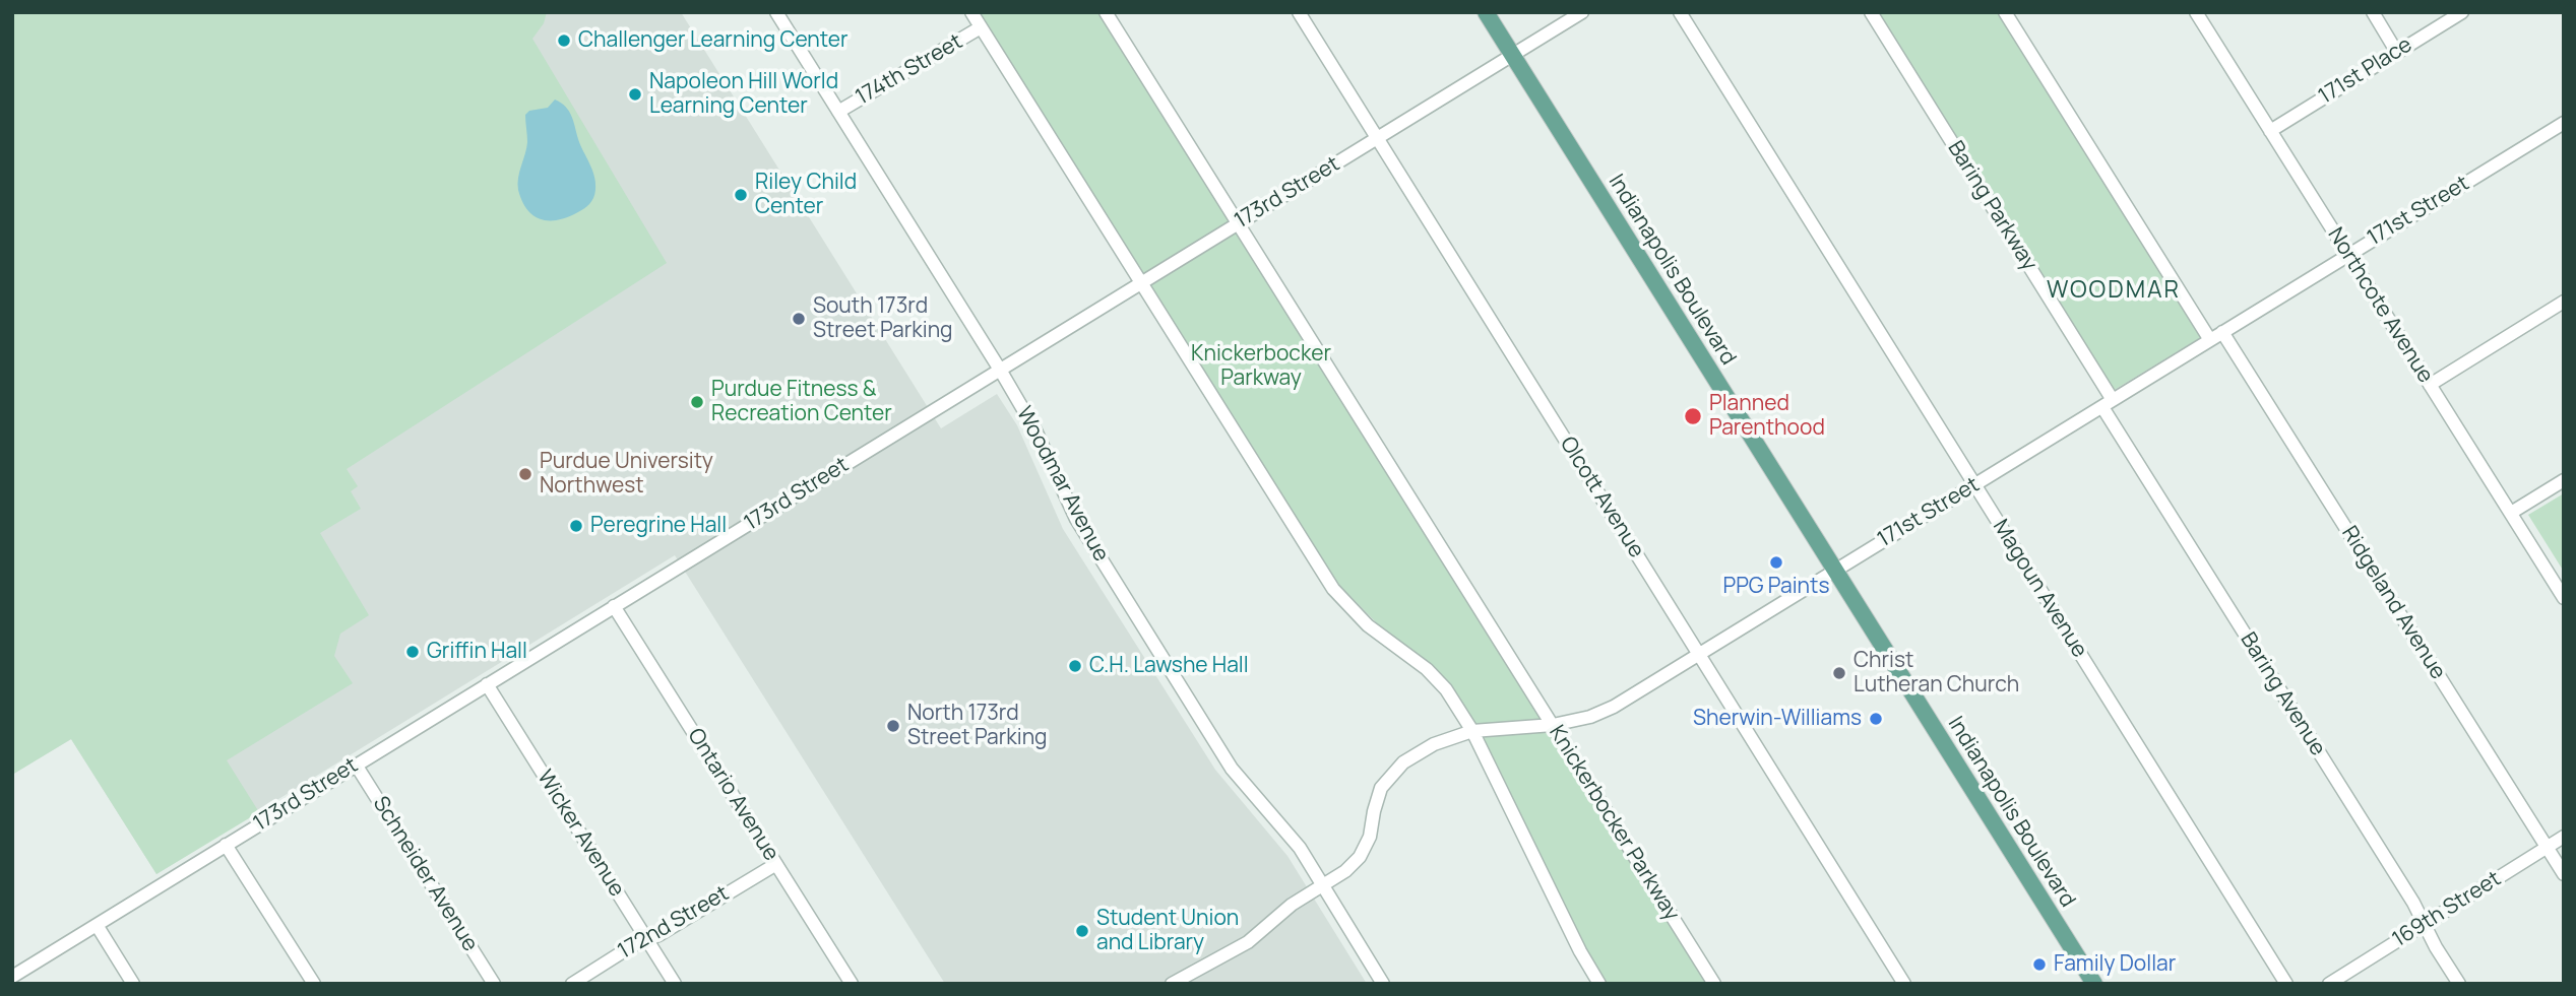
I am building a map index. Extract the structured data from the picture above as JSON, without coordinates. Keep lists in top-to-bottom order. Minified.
{"streets":{"main road":["Indianapolis Boulevard"],"street":["174th Street","171st Place","173rd Street","Baring Parkway","171st Street","Northcote Avenue","Woodmar Avenue","Olcott Avenue","Magoun Avenue","Ridgeland Avenue","Baring Avenue","Ontario Avenue","Knickerbocker Parkway","Wicker Avenue","Schneider Avenue","169th Street","172nd Street"]},"crossings":[["174th Street","Woodmar Avenue"],["171st Place","Northcote Avenue"],["173rd Street","Indianapolis Boulevard"],["173rd Street","Woodmar Avenue"],["173rd Street","Olcott Avenue"],["173rd Street","Ontario Avenue"],["173rd Street","Knickerbocker Parkway"],["173rd Street","Wicker Avenue"],["173rd Street","Schneider Avenue"],["Baring Parkway","171st Street"],["Baring Parkway","Baring Avenue"],["171st Street","Indianapolis Boulevard"],["171st Street","Northcote Avenue"],["171st Street","Woodmar Avenue"],["171st Street","Olcott Avenue"],["171st Street","Magoun Avenue"],["171st Street","Ridgeland Avenue"],["171st Street","Baring Avenue"],["171st Street","Knickerbocker Parkway"],["Ridgeland Avenue","169th Street"],["Baring Avenue","169th Street"],["Ontario Avenue","172nd Street"],["Wicker Avenue","172nd Street"]],"districts":["WOODMAR"],"parks":["Knickerbocker Parkway"],"places":["Challenger Learning Center","Napoleon Hill World Learning Center","Riley Child Center","South 173rd Street Parking","Purdue Fitness & Recreation Center","Planned Parenthood","Purdue University Northwest","Peregrine Hall","PPG Paints","Griffin Hall","C.H. Lawshe Hall","Christ Lutheran Church","Sherwin-Williams","North 173rd Street Parking","Student Union and Library","Family Dollar"]}
